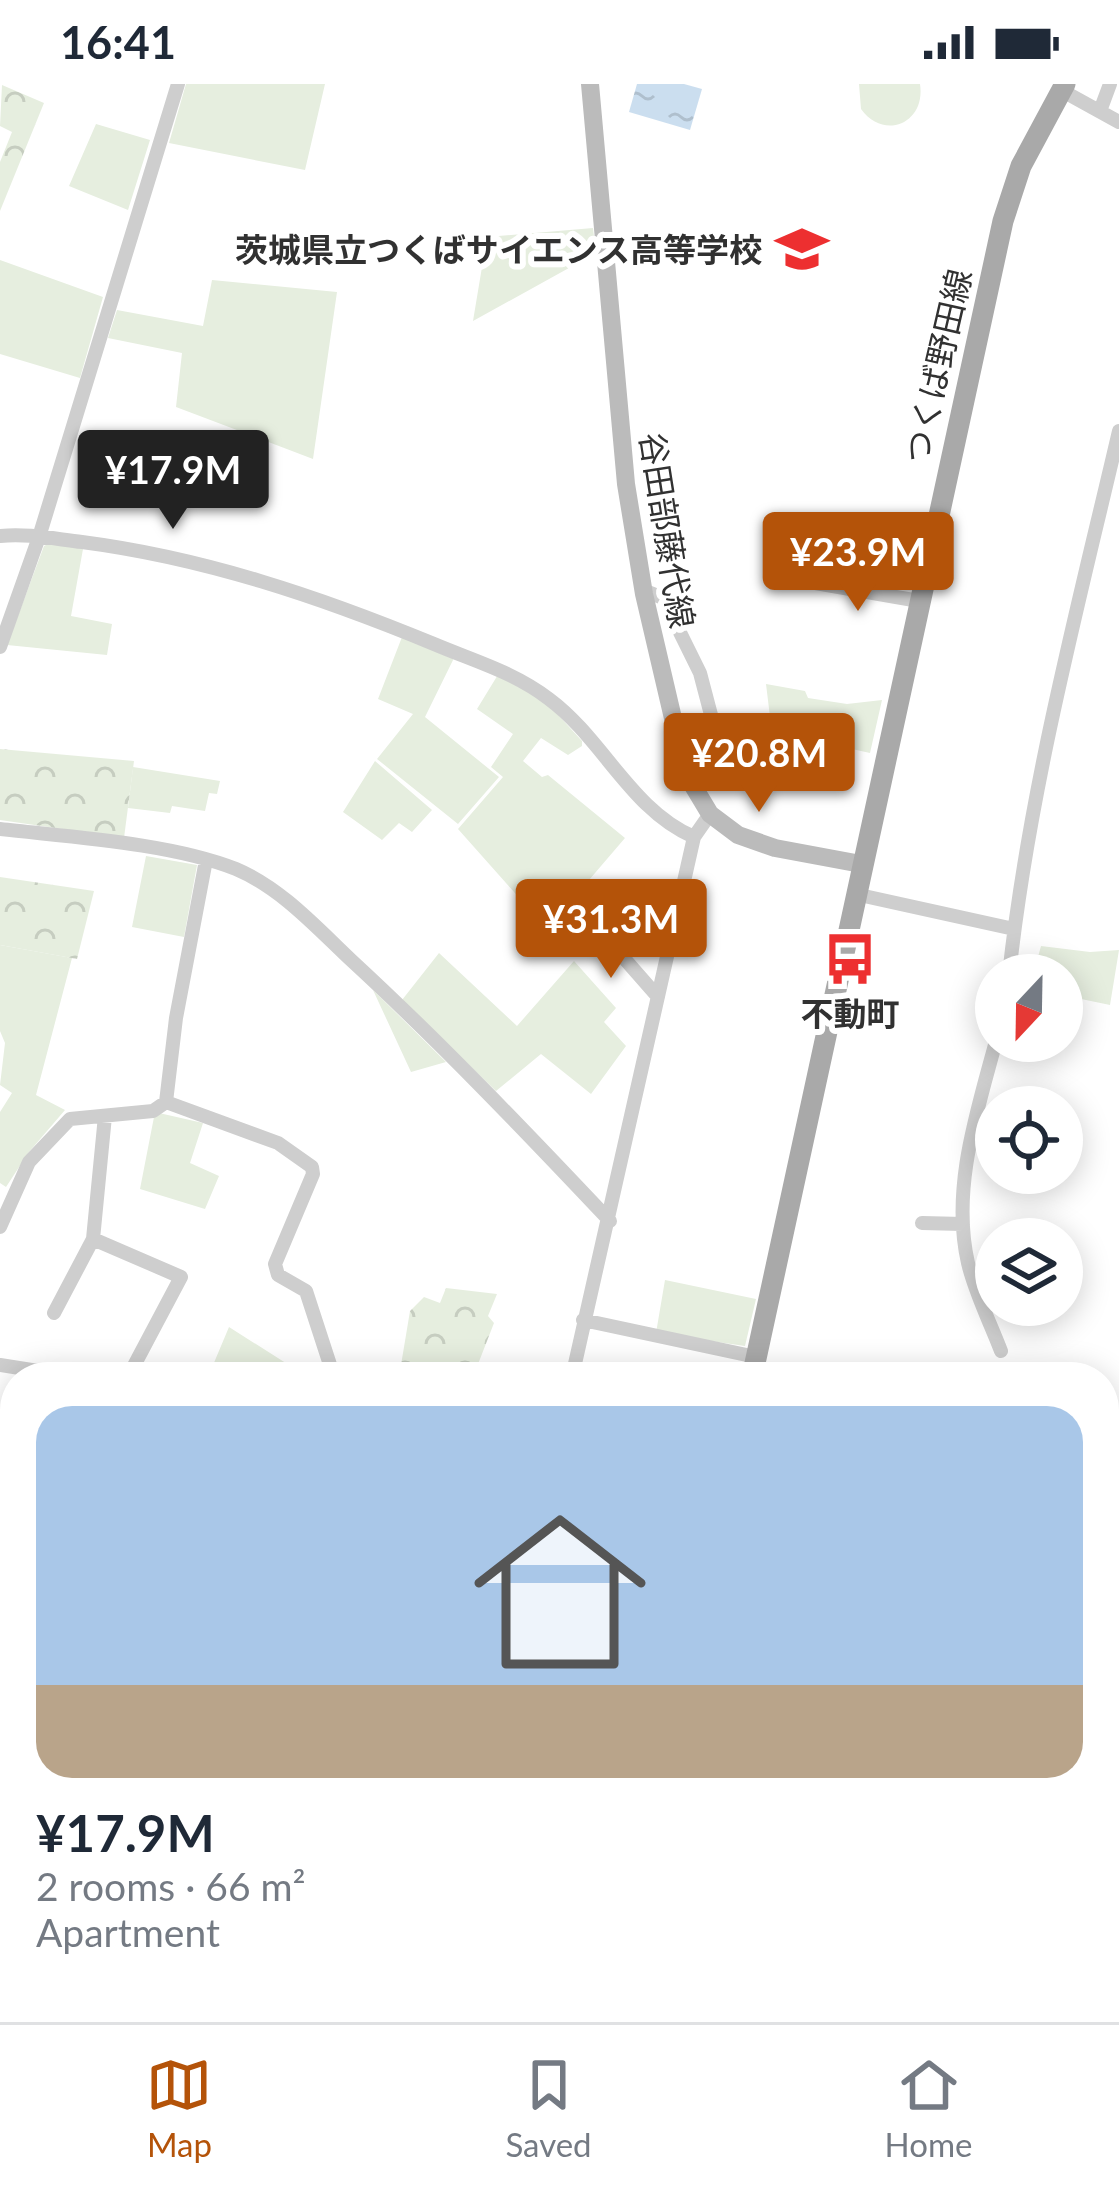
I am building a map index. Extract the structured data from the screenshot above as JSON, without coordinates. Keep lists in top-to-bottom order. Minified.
{"streets":{"main road":["つくば野田線","谷田部藤代線"]},"places":{"school or university":["茨城県立つくばサイエンス高等学校"],"bus stop":["不動町"]},"north":"bottom","page":{"status":"16:41","price":["¥17.9M","¥23.9M","¥20.8M","¥31.3M"],"list":[{"name":"¥17.9M","note":"2 rooms · 66 m² · Apartment"}],"tabs":["Map","Saved","Home"]}}
